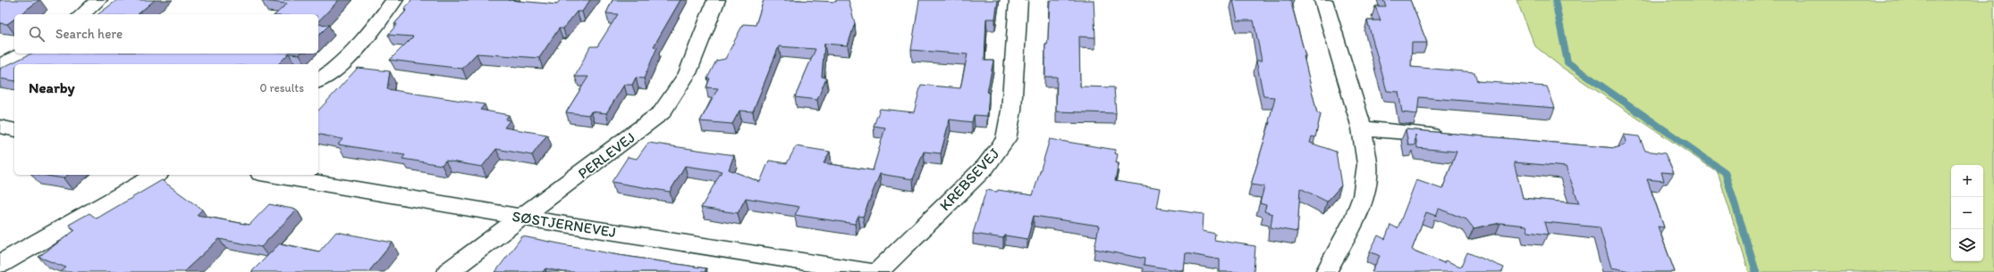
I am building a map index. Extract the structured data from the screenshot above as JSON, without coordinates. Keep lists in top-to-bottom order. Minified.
{"streets":{"street":["PERLEVEJ","KREBSEVEJ","SØSTJERNEVEJ"]},"crossings":[["PERLEVEJ","SØSTJERNEVEJ"]],"page":{"search":"Search here","heading":["Nearby","0 results"],"map_buttons":["+","−"]}}
